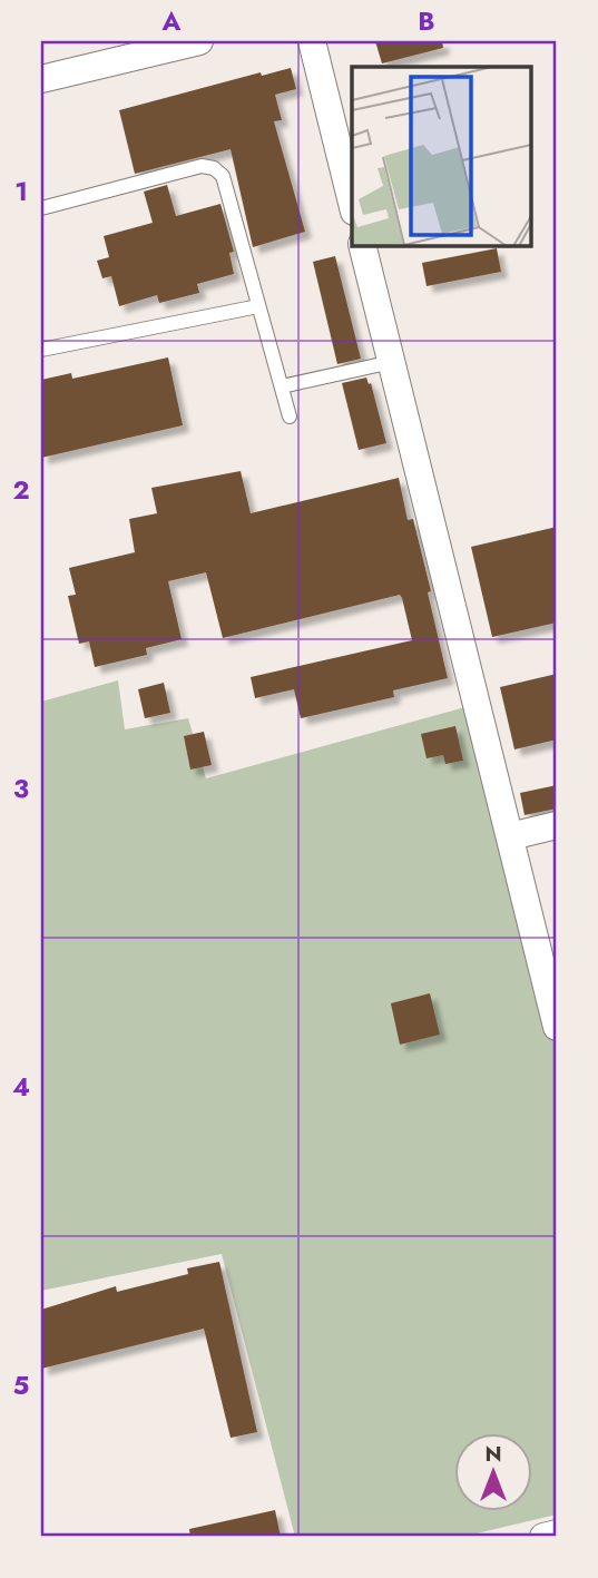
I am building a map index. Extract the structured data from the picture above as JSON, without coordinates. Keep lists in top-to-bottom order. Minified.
{"north":"top","grid":{"columns":["A","B"],"rows":["1","2","3","4","5"]}}
